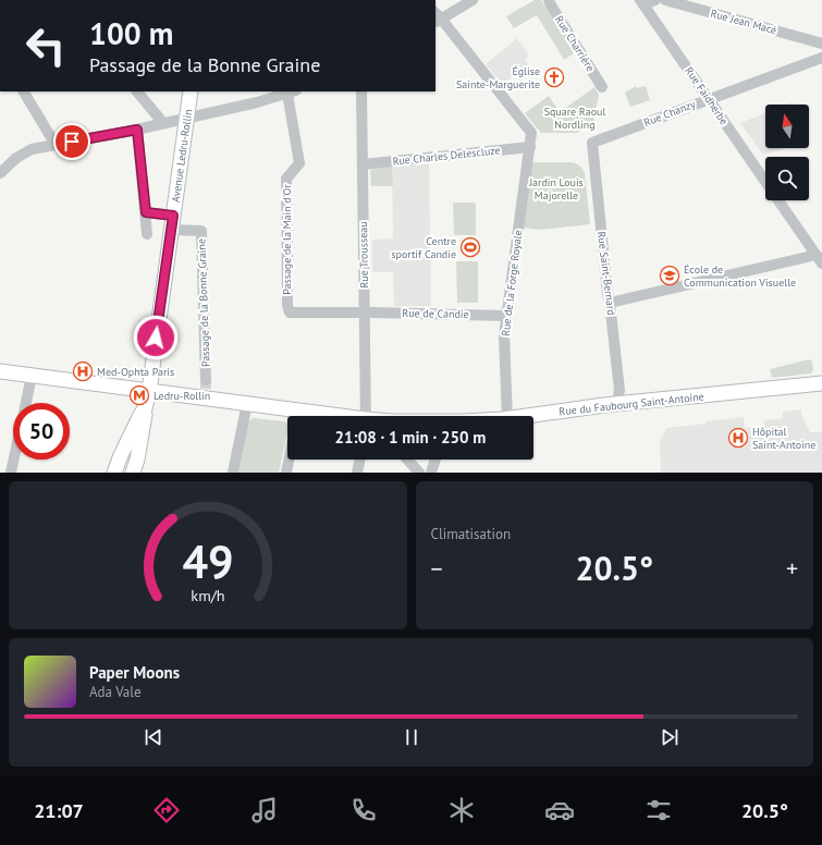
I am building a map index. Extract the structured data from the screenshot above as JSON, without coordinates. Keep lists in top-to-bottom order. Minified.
{"streets":{"main road":["Avenue Ledru-Rollin","Rue du Faubourg Saint-Antoine"],"street":["Rue Jean Macé","Rue Charrière","Rue Faidherbe","Rue Chanzy","Rue Charles Delescluze","Passage de la Main d'Or","Rue Trousseau","Rue Saint-Bernard","Rue de la Forge Royale","Passage de la Bonne Graine","Rue de Candie"]},"crossings":[["Rue Faidherbe","Rue Chanzy"],["Rue Chanzy","Rue Saint-Bernard"],["Avenue Ledru-Rollin","Passage de la Bonne Graine"],["Avenue Ledru-Rollin","Rue du Faubourg Saint-Antoine"],["Rue Charles Delescluze","Rue Trousseau"],["Rue Charles Delescluze","Rue de la Forge Royale"],["Passage de la Main d'Or","Rue de Candie"],["Rue Trousseau","Rue de Candie"],["Rue Saint-Bernard","Rue du Faubourg Saint-Antoine"],["Rue de la Forge Royale","Rue de Candie"],["Passage de la Bonne Graine","Rue du Faubourg Saint-Antoine"]],"parks":["Square Raoul Nordling","Jardin Louis Majorelle"],"places":{"church":["Église Sainte-Marguerite"],"sports":["Centre sportif Candie"],"school or university":["École de Communication Visuelle"],"hospital":["Med-Ophta Paris","Hôpital Saint-Antoine"],"metro station":["Ledru-Rollin"]},"north":"top","page":{"turn":["100 m","Passage de la Bonne Graine"],"limit":"50","trip":"21:08 · 1 min · 250 m","tile":"Climatisation","heat":["−","20.5°","+"],"song":["Paper Moons","Ada Vale"],"tabs":["21:07","20.5°"],"gauge":["49","km/h"]}}
